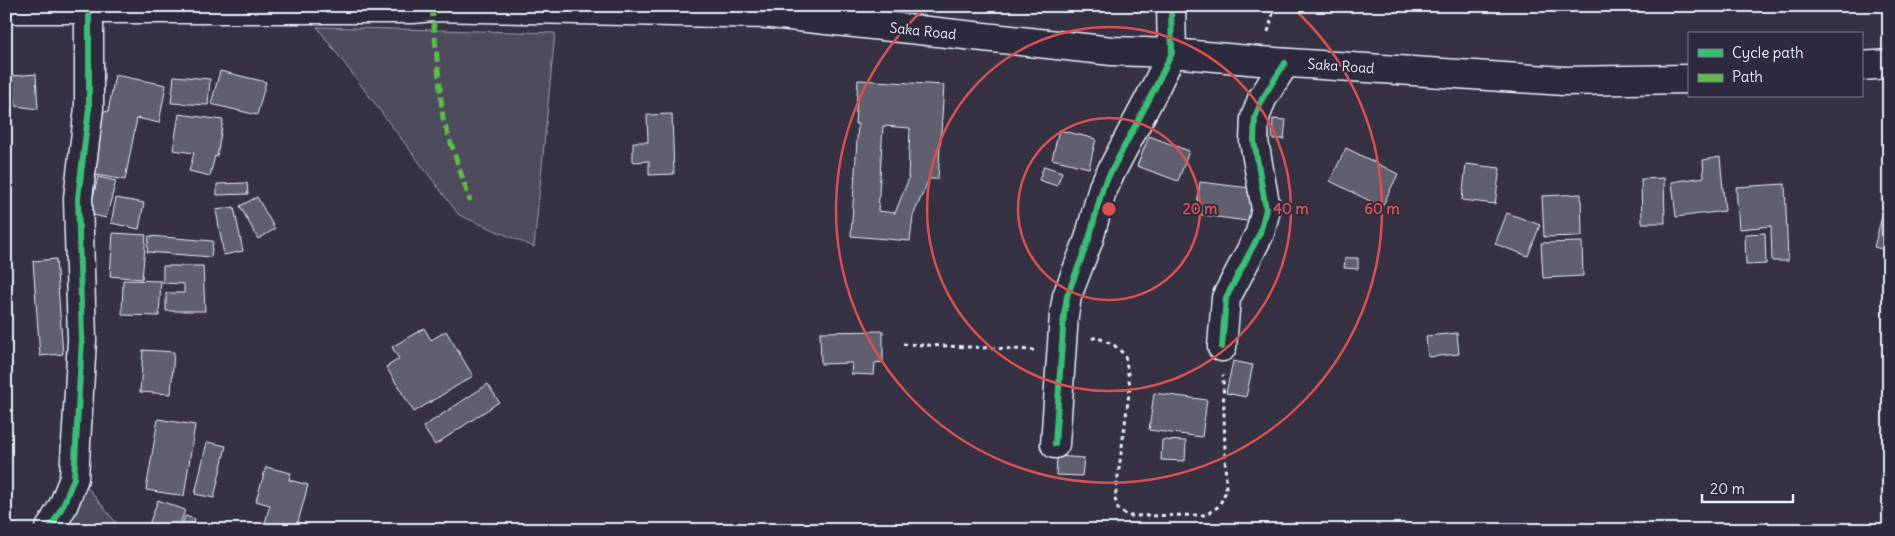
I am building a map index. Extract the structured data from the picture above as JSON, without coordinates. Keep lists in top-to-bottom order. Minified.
{"streets":{"main road":["Saka Road"]},"legend":["Cycle path","Path"],"scale_bar":"20 m","rings":["20 m","40 m","60 m"]}
